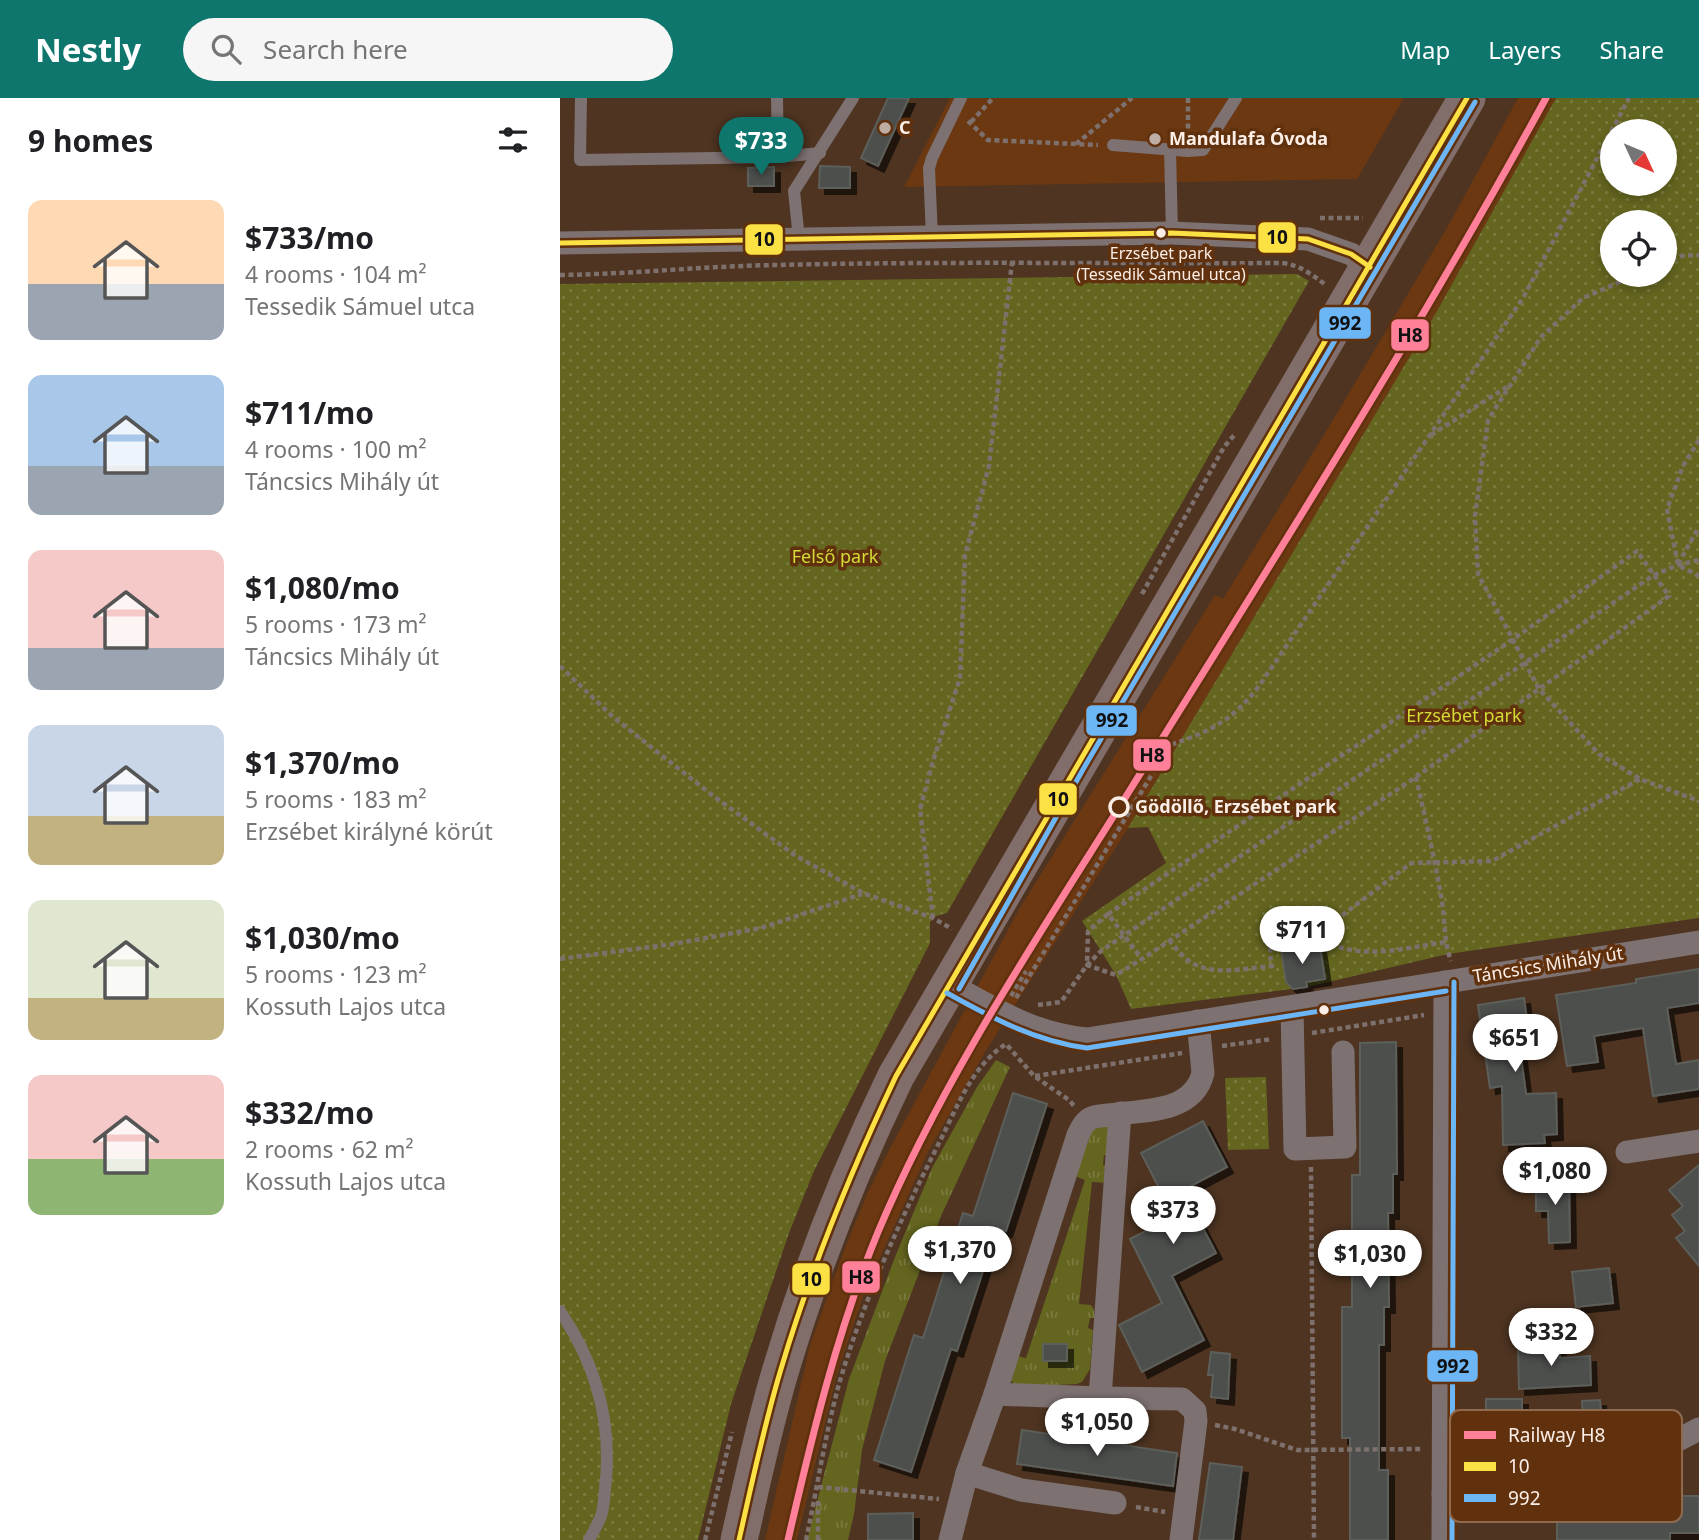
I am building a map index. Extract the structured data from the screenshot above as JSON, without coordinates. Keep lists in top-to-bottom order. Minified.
{"streets":{"street":["Táncsics Mihály út"]},"parks":["Felső park","Erzsébet park"],"places":["C","Mandulafa Óvoda","Erzsébet park (Tessedik Sámuel utca)","Gödöllő, Erzsébet park"],"lines":["rail line H8","transit line 10","transit line 992"],"legend":["Railway H8","10","992"],"north":"bottom right","page":{"header":"Nestly","search":"Search here","nav":["Map","Layers","Share"],"heading":"9 homes","price":["$733","$711","$651","$1,080","$373","$1,370","$1,030","$332","$1,050"],"list":[{"name":"$733/mo","note":"4 rooms · 104 m² · Tessedik Sámuel utca"},{"name":"$711/mo","note":"4 rooms · 100 m² · Táncsics Mihály út"},{"name":"$1,080/mo","note":"5 rooms · 173 m² · Táncsics Mihály út"},{"name":"$1,370/mo","note":"5 rooms · 183 m² · Erzsébet királyné körút"},{"name":"$1,030/mo","note":"5 rooms · 123 m² · Kossuth Lajos utca"},{"name":"$332/mo","note":"2 rooms · 62 m² · Kossuth Lajos utca"}]}}
